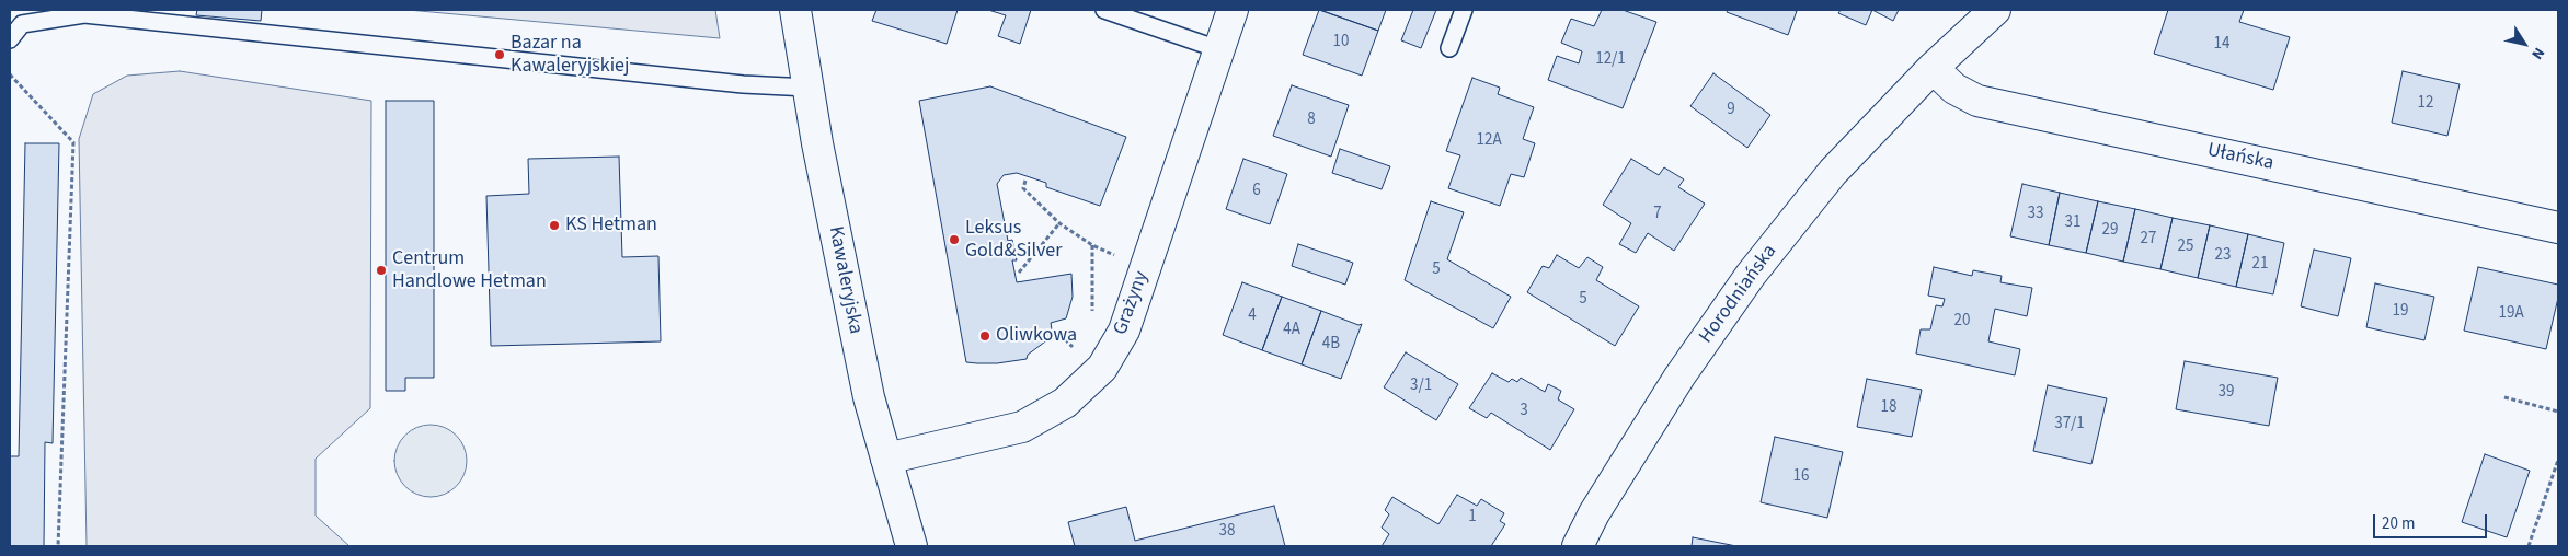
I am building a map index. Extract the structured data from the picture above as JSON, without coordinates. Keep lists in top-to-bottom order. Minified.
{"streets":{"street":["Ułańska","Kawaleryjska","Horodniańska","Grażyny"]},"crossings":[["Ułańska","Horodniańska"],["Kawaleryjska","Grażyny"]],"places":["Bazar na Kawaleryjskiej","KS Hetman","Leksus Gold&Silver","Centrum Handlowe Hetman","Oliwkowa"],"house_numbers":["10","14","12/1","12","9","8","12A","6","7","33","31","29","27","25","23","21","5","5","19","19A","4","20","4A","4B","3/1","39","18","3","37/1","16","1","38"],"scale_bar":"20 m","north":"bottom right"}
